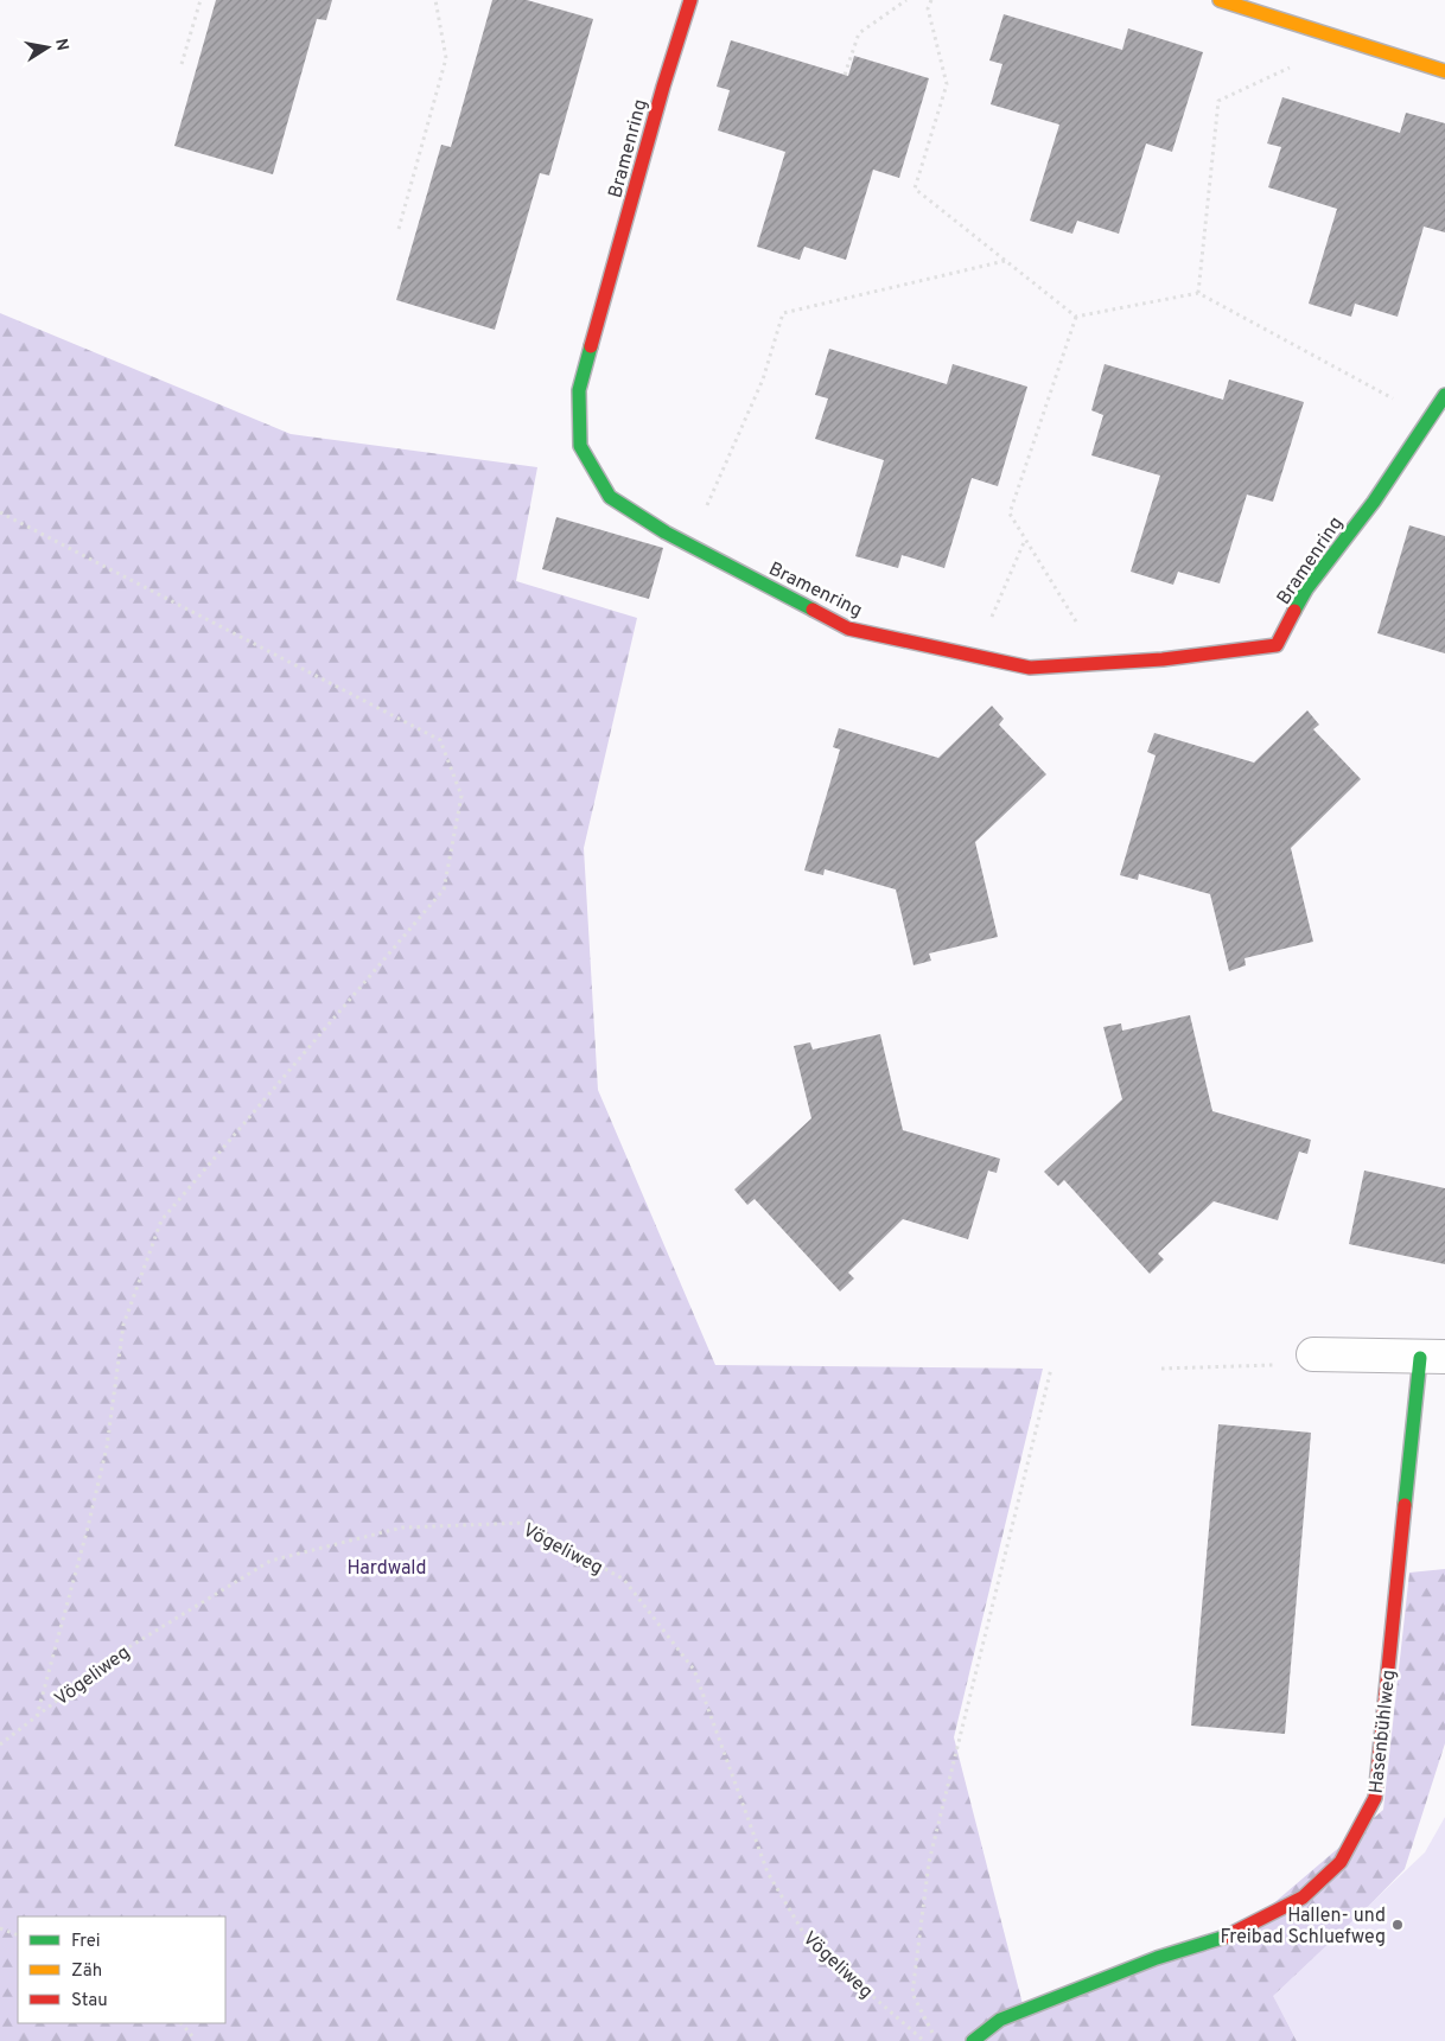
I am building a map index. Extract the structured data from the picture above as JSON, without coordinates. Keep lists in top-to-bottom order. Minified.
{"streets":{"street":["Bramenring","Hasenbühlweg"],"path":["Vögeliweg"]},"parks":["Hardwald"],"places":["Hallen- und Freibad Schluefweg"],"legend":["Frei","Zäh","Stau"],"north":"right"}
